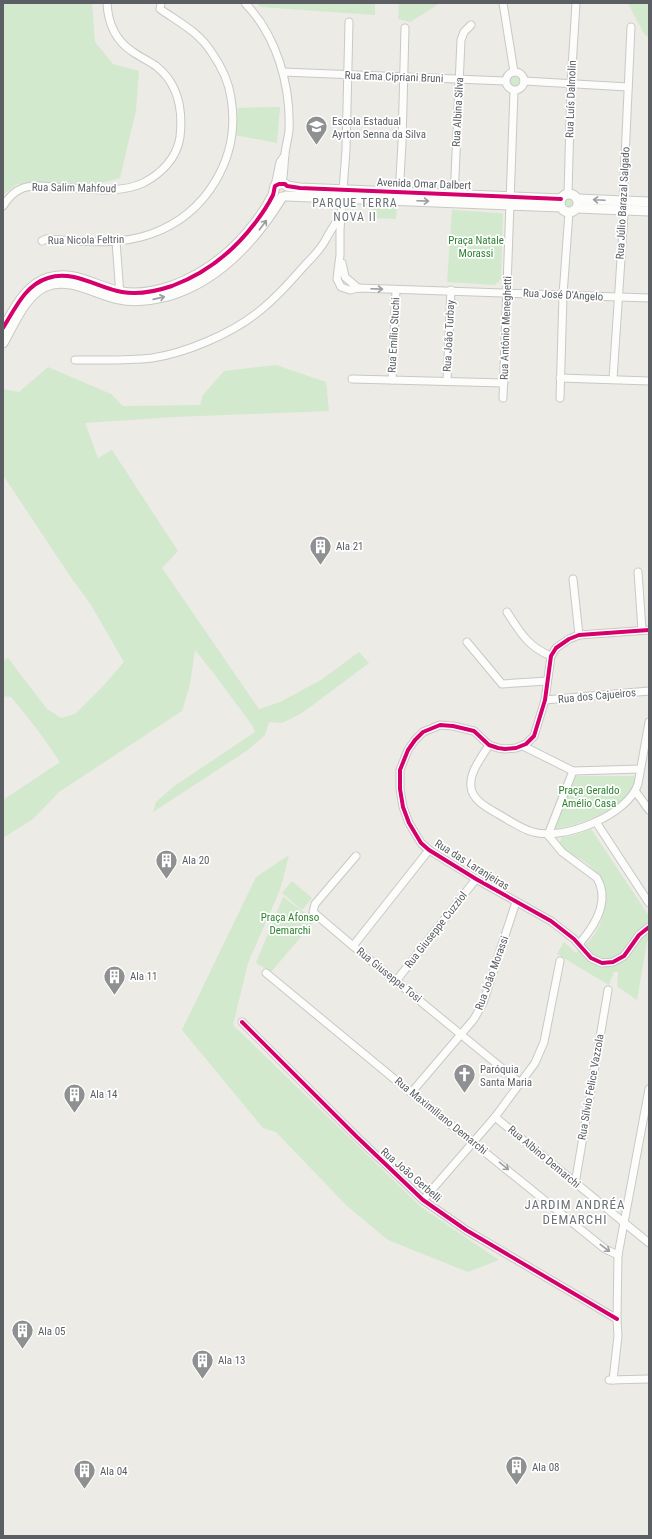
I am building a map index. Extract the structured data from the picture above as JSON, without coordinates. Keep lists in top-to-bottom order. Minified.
{"streets":{"street":["Rua Ema Cipriani Bruni","Rua Luís Dalmolin","Rua Albina Silva","Avenida Omar Dalbert","Rua Salim Mahfoud","Rua Júlio Barazal Salgado","Rua Nicola Feltrin","Rua José D'Angelo","Rua Antônio Meneghetti","Rua Emílio Stuchi","Rua João Turbay","Rua dos Cajueiros","Rua das Laranjeiras","Rua Giuseppe Cuzziol","Rua João Morassi","Rua Giuseppe Tosi","Rua Sílvio Felice Vazzola","Rua Maximiliano Demarchi","Rua Albino Demarchi","Rua João Gerbelli"]},"crossings":[["Rua Ema Cipriani Bruni","Rua Albina Silva"],["Rua Ema Cipriani Bruni","Rua Antônio Meneghetti"],["Rua Luís Dalmolin","Avenida Omar Dalbert"],["Rua Luís Dalmolin","Rua José D'Angelo"],["Rua Albina Silva","Avenida Omar Dalbert"],["Avenida Omar Dalbert","Rua Júlio Barazal Salgado"],["Avenida Omar Dalbert","Rua Antônio Meneghetti"],["Rua Júlio Barazal Salgado","Rua José D'Angelo"],["Rua José D'Angelo","Rua Antônio Meneghetti"],["Rua José D'Angelo","Rua Emílio Stuchi"],["Rua José D'Angelo","Rua João Turbay"],["Rua das Laranjeiras","Rua Giuseppe Cuzziol"],["Rua das Laranjeiras","Rua João Morassi"],["Rua Giuseppe Cuzziol","Rua Giuseppe Tosi"],["Rua João Morassi","Rua Giuseppe Tosi"],["Rua João Morassi","Rua Maximiliano Demarchi"],["Rua Sílvio Felice Vazzola","Rua Albino Demarchi"]],"one_way":["Rua Maximiliano Demarchi"],"districts":["PARQUE TERRA NOVA II","JARDIM ANDRÉA DEMARCHI"],"parks":["Praça Natale Morassi","Praça Geraldo Amélio Casa","Praça Afonso Demarchi"],"places":{"school or university":["Escola Estadual Ayrton Senna da Silva"],"building":["Ala 21","Ala 20","Ala 11","Ala 14","Ala 05","Ala 13","Ala 08","Ala 04"],"church":["Paróquia Santa Maria"]}}
